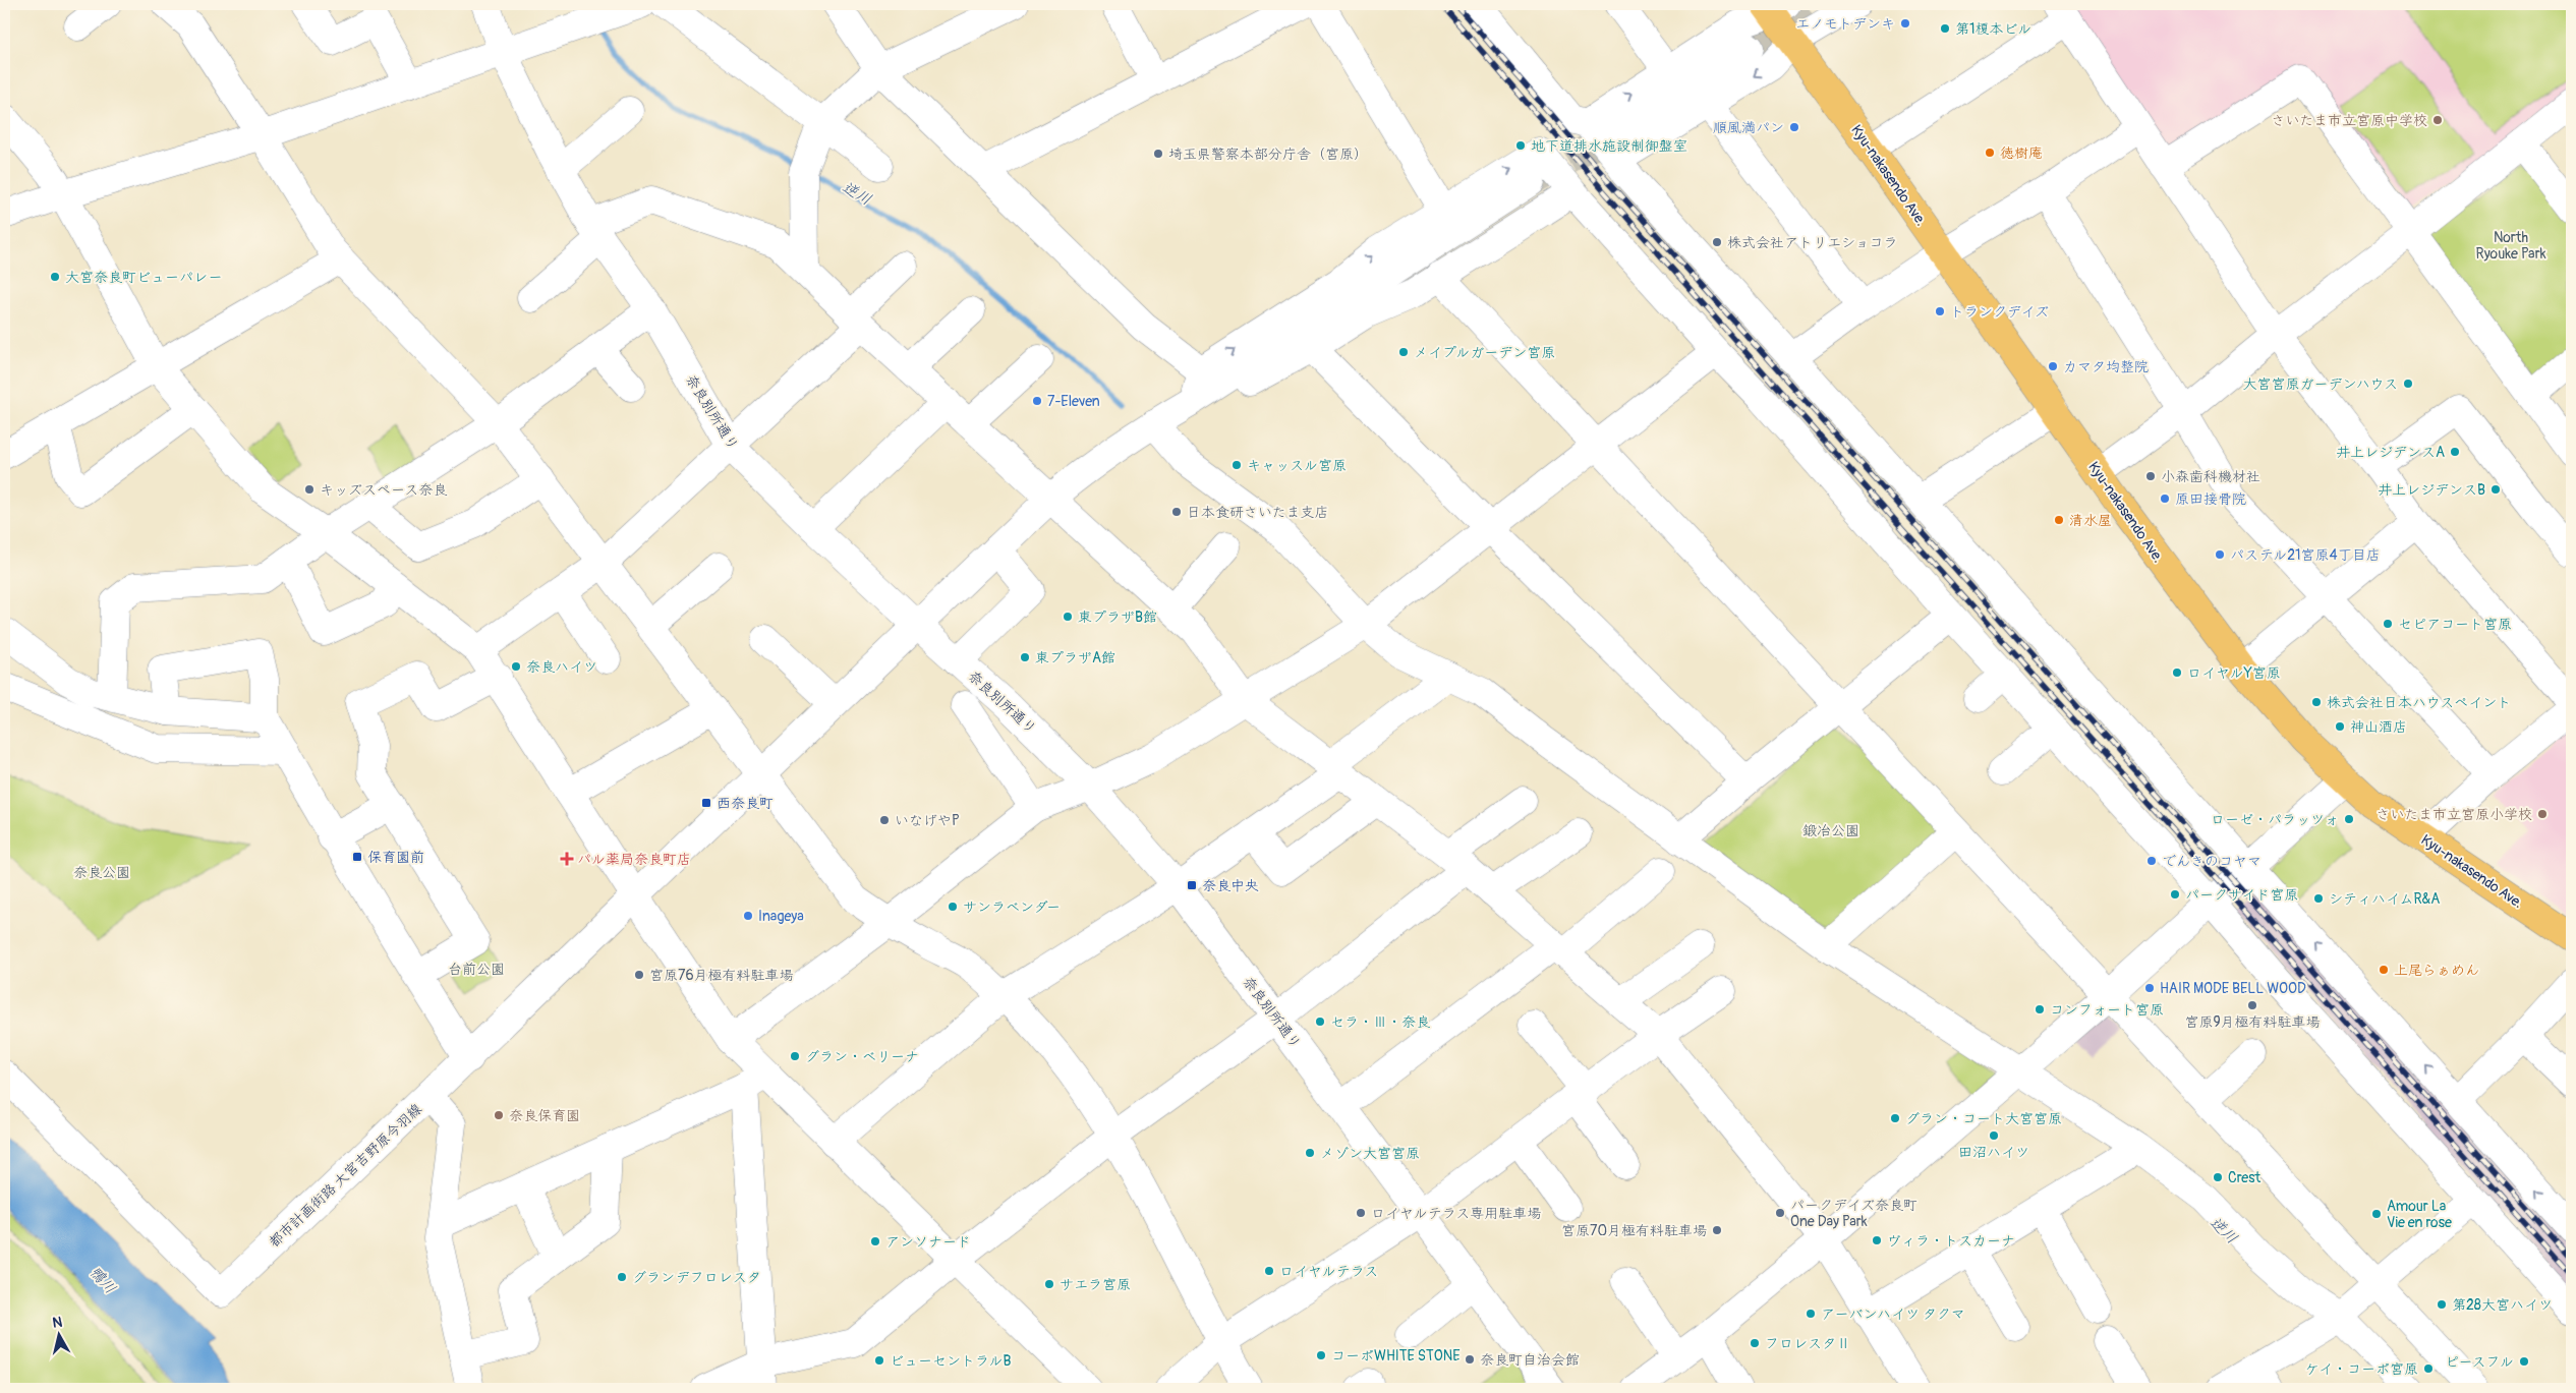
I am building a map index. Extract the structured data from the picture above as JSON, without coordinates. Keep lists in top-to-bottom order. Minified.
{"streets":{"main road":["Kyu-nakasendo Ave."],"street":["奈良別所通り","都市計画街路 大宮吉野原今羽線"]},"crossings":[["奈良別所通り","都市計画街路 大宮吉野原今羽線"]],"water":["逆川","鴨川"],"parks":["North Ryouke Park","鍛冶公園","奈良公園","台前公園"],"places":{"other":["エノモトデンキ","第1榎本ビル","さいたま市立宮原中学校","順風満パン","地下道排水施設制御盤室","徳樹庵","埼玉県警察本部分庁舎（宮原）","株式会社アトリエショコラ","大宮奈良町ビューパレー","トランクデイズ","メイプルガーデン宮原","カマタ均整院","大宮宮原ガーデンハウス","7-Eleven","井上レジデンスA","キャッスル宮原","小森歯科機材社","キッズスペース奈良","井上レジデンスB","原田接骨院","日本食研さいたま支店","清水屋","パステル21宮原4丁目店","東プラザB館","セピアコート宮原","東プラザA館","奈良ハイツ","ロイヤルY宮原","株式会社日本ハウスペイント","神山酒店","さいたま市立宮原小学校","ローゼ・パラッツォ","いなげやP","でんきのコヤマ","パークサイド宮原","シティハイムR&A","サンラベンダー","Inageya","上尾らぁめん","宮原76月極有料駐車場","HAIR MODE BELL WOOD","宮原9月極有料駐車場","コンフォート宮原","セラ・Ⅲ・奈良","グラン・ベリーナ","奈良保育園","グラン・コート大宮宮原","田沼ハイツ","メゾン大宮宮原","Crest","ロイヤルテラス専用駐車場","パークデイズ奈良町 One Day Park","Amour La Vie en rose","宮原70月極有料駐車場","ヴィラ・トスカーナ","アンソナード","ロイヤルテラス","グランデフロレスタ","サエラ宮原","第28大宮ハイツ","アーバンハイツ タクマ","フロレスタⅡ","コーポWHITE STONE","奈良町自治会館","ビューセントラルB","ピースフル","ケイ・コーポ宮原"],"transit":["西奈良町","保育園前","奈良中央"],"health":["パル薬局奈良町店"]},"north":"top"}
